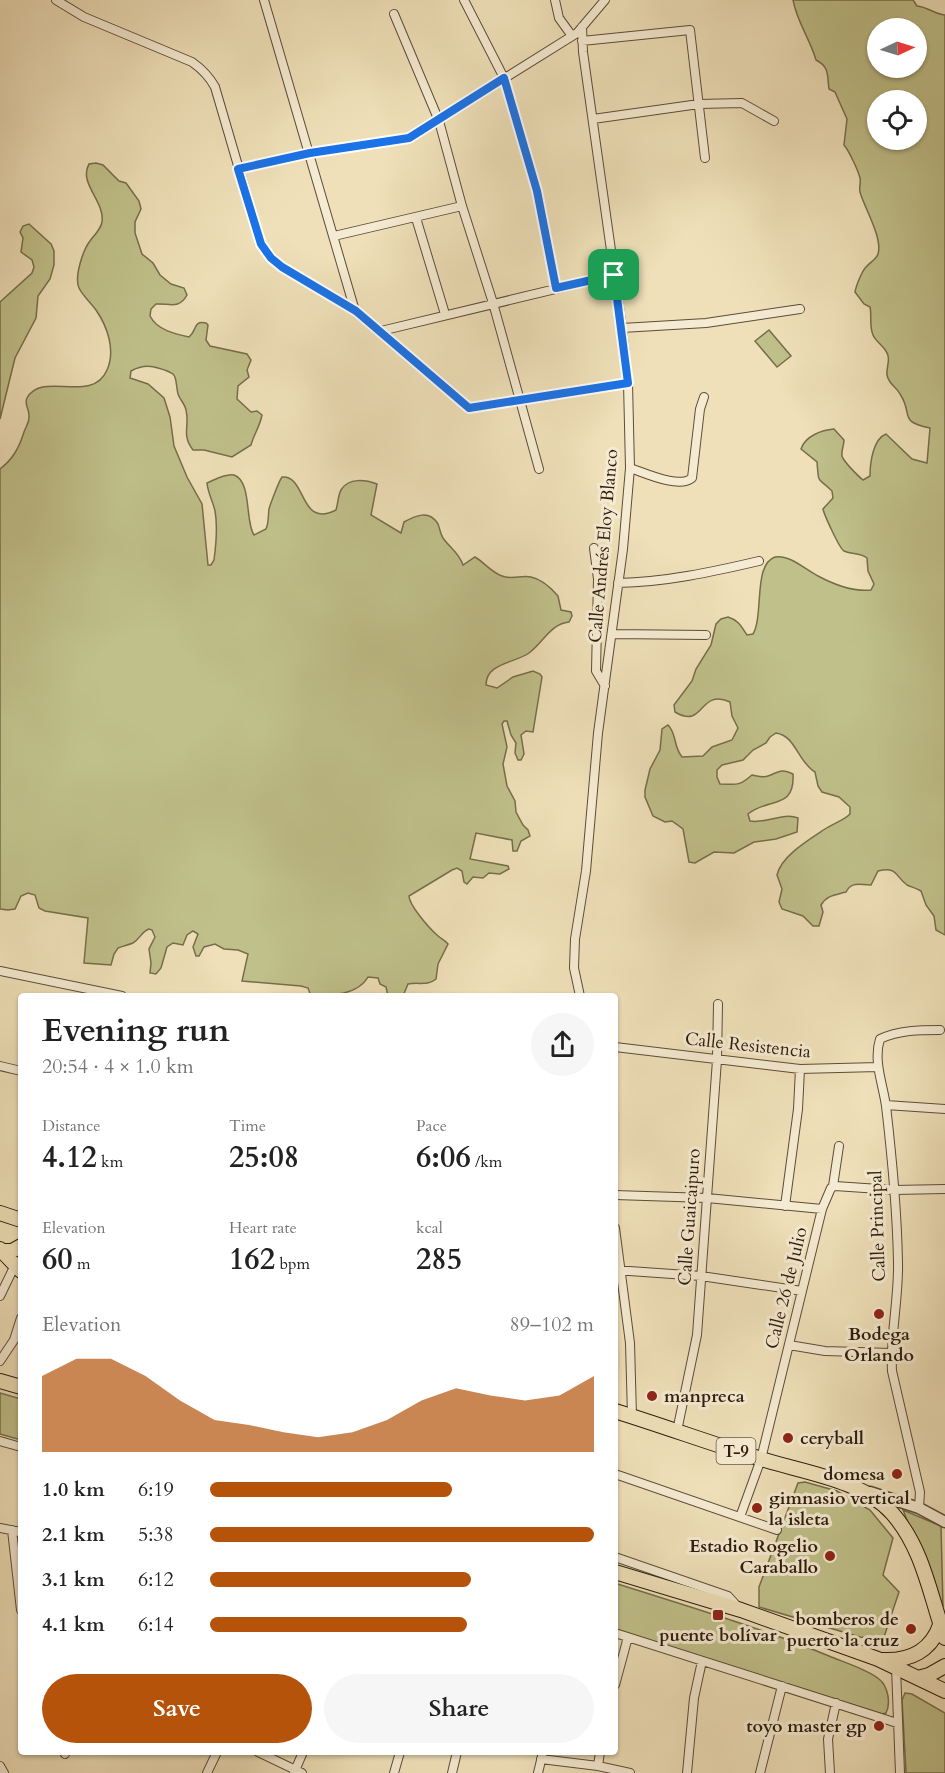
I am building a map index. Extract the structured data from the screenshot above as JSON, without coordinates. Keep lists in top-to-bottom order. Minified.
{"streets":{"highway":["T-9"],"street":["Calle Andrés Eloy Blanco","Calle Resistencia","Calle Guaicaipuro","Calle Principal","Calle 26 de Julio"]},"crossings":[["Calle Resistencia","Calle Guaicaipuro"],["Calle Resistencia","Calle Principal"],["Calle Guaicaipuro","T-9"],["Calle Principal","T-9"],["Calle 26 de Julio","T-9"]],"places":{"other":["Bodega Orlando","manpreca","ceryball","domesa","gimnasio vertical la isleta","Estadio Rogelio Caraballo","bomberos de puerto la cruz","toyo master gp"],"transit":["puente bolívar"]},"north":"right","page":{"heading":["Evening run","20:54 · 4 × 1.0 km"],"stats":[["Distance","4.12 km"],["Time","25:08"],["Pace","6:06 /km"],["Elevation","60 m"],["Heart rate","162 bpm"],["kcal","285"]],"chart":["Elevation","89–102 m"],"list":[{"name":"1.0 km","note":"6:19"},{"name":"2.1 km","note":"5:38"},{"name":"3.1 km","note":"6:12"},{"name":"4.1 km","note":"6:14"}],"buttons":["Save","Share"]}}
